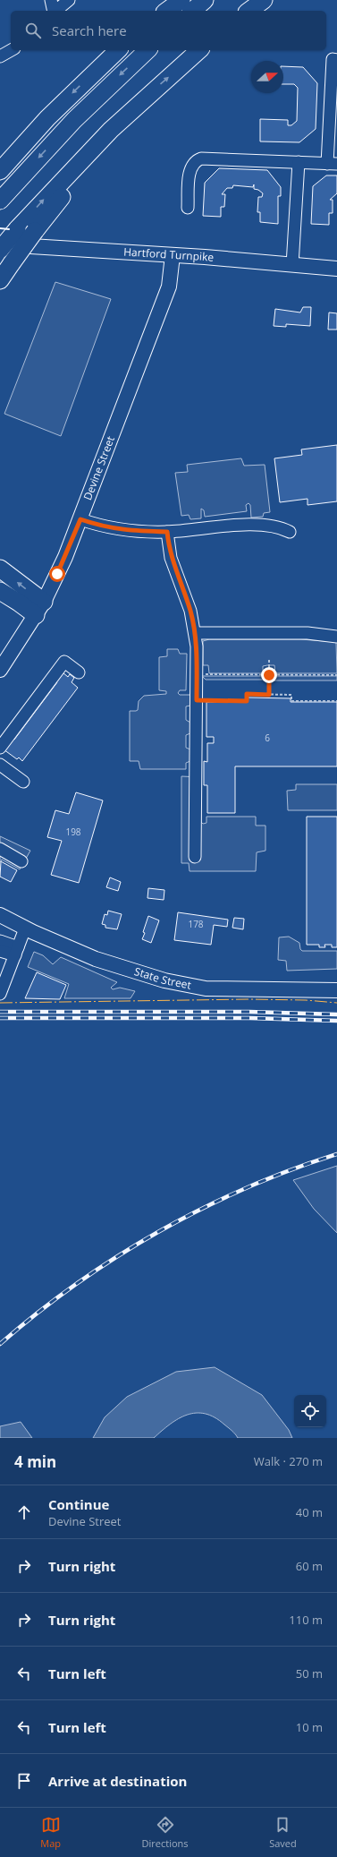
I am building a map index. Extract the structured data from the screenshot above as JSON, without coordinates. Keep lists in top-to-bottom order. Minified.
{"streets":{"main road":["Hartford Turnpike","Devine Street","State Street"]},"crossings":[["Hartford Turnpike","Devine Street"]],"house_numbers":["6","198","178"],"north":"right","page":{"search":"Search here","heading":["4 min","Walk · 270 m"],"list":[["Continue","Devine Street","40 m"],["Turn right","60 m"],["Turn right","110 m"],["Turn left","50 m"],["Turn left","10 m"],"Arrive at destination"],"nav":["Map","Directions","Saved"]}}
